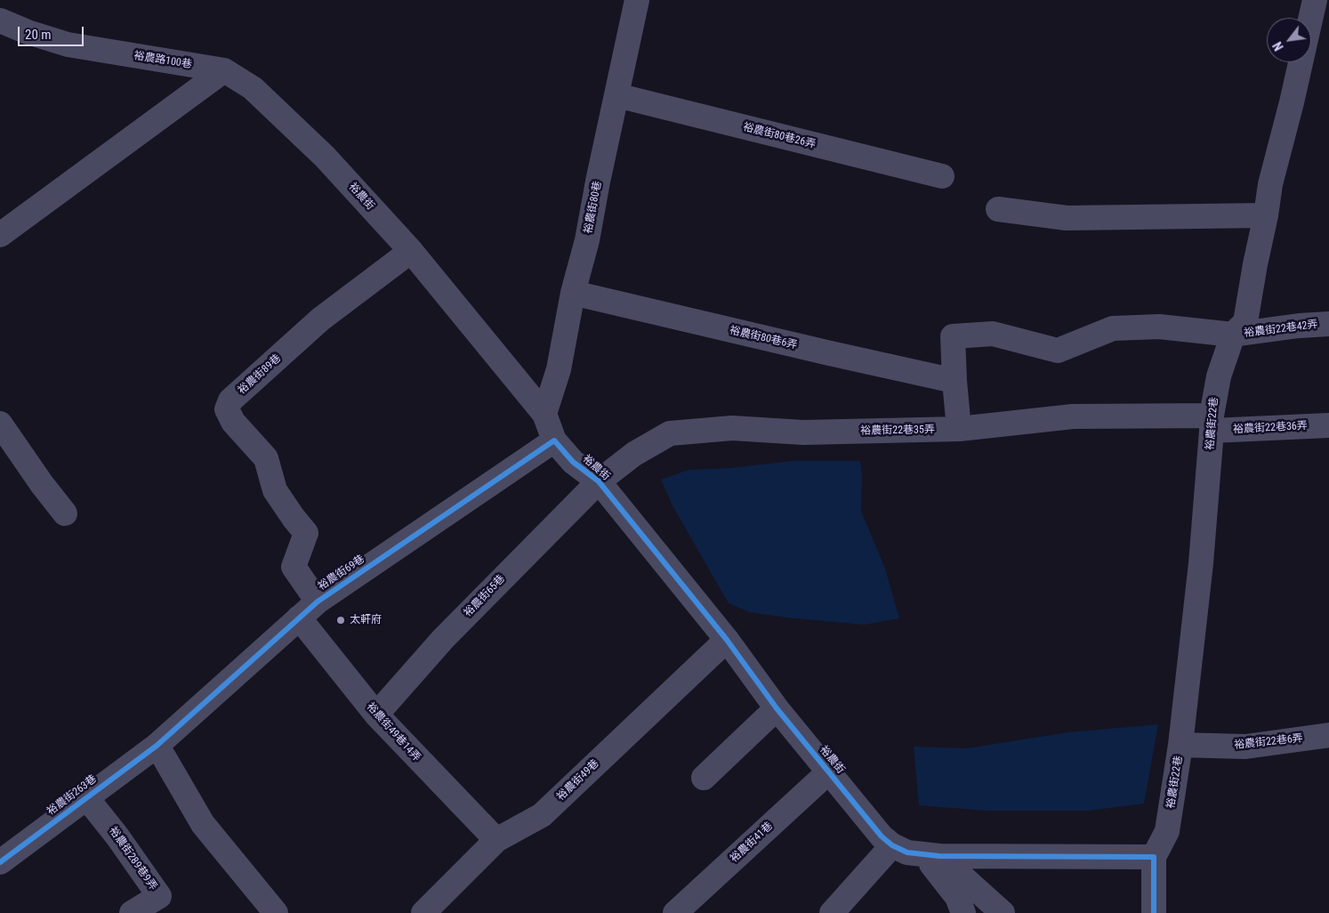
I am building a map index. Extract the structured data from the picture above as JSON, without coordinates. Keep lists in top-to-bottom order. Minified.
{"streets":{"street":["裕農路100巷","裕農街80巷26弄","裕農街","裕農街80巷","裕農街22巷42弄","裕農街80巷6弄","裕農街89巷","裕農街22巷","裕農街22巷36弄","裕農街22巷35弄","裕農街69巷","裕農街65巷","裕農街49巷14弄","裕農街22巷6弄","裕農街49巷","裕農街263巷","裕農街41巷","裕農街289巷9弄"]},"crossings":[["裕農路100巷","裕農街"],["裕農街80巷26弄","裕農街80巷"],["裕農街","裕農街80巷"],["裕農街","裕農街89巷"],["裕農街","裕農街22巷"],["裕農街","裕農街22巷35弄"],["裕農街","裕農街69巷"],["裕農街","裕農街65巷"],["裕農街","裕農街49巷"],["裕農街","裕農街41巷"],["裕農街80巷","裕農街80巷6弄"],["裕農街22巷42弄","裕農街80巷6弄"],["裕農街22巷42弄","裕農街22巷"],["裕農街89巷","裕農街69巷"],["裕農街22巷","裕農街22巷36弄"],["裕農街22巷","裕農街22巷35弄"],["裕農街22巷","裕農街22巷6弄"],["裕農街22巷36弄","裕農街22巷35弄"],["裕農街22巷35弄","裕農街65巷"],["裕農街69巷","裕農街49巷14弄"],["裕農街69巷","裕農街263巷"],["裕農街65巷","裕農街49巷14弄"],["裕農街49巷14弄","裕農街49巷"],["裕農街263巷","裕農街289巷9弄"]],"places":["太軒府"],"scale_bar":"20 m","north":"bottom left"}
